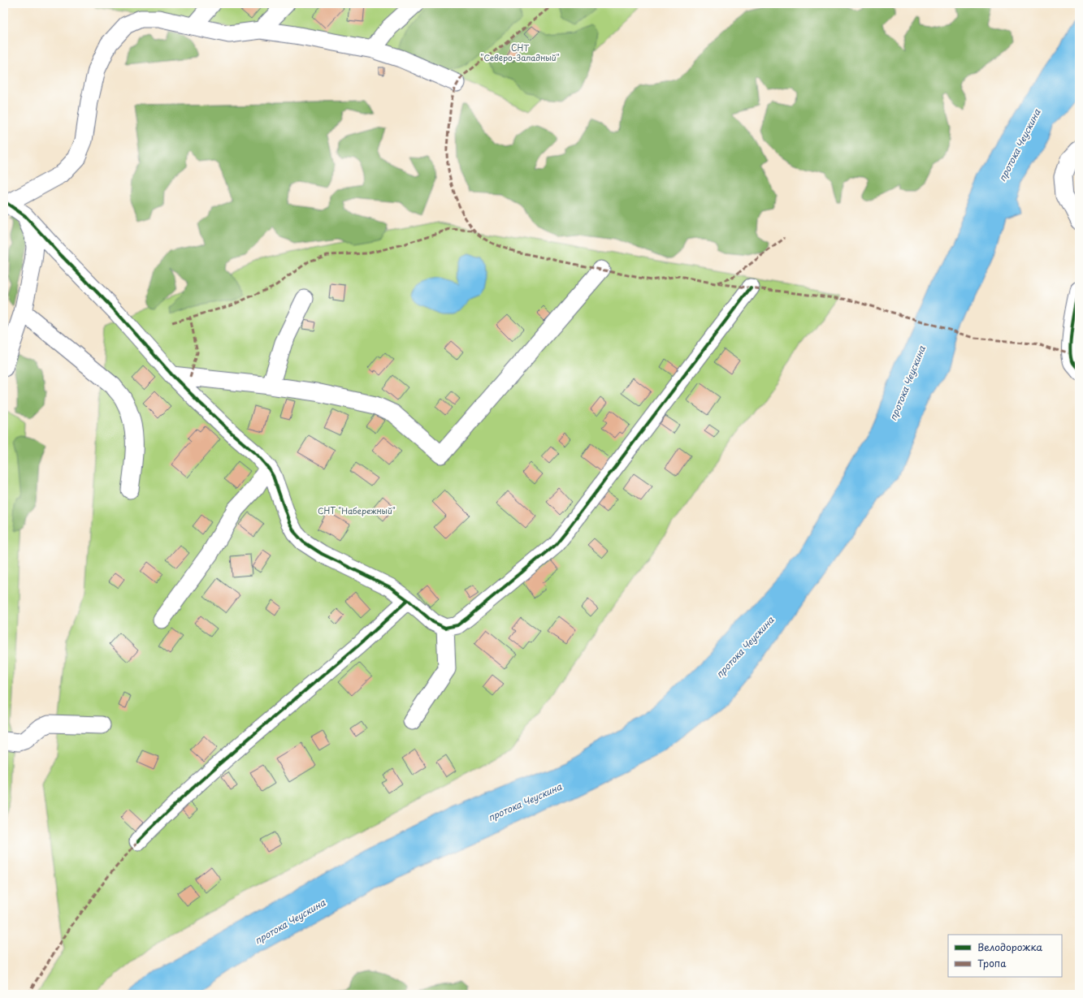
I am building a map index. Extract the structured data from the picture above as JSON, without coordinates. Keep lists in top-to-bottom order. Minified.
{"water":["протока Чеускина"],"parks":["СНТ \"Северо-Западный\"","СНТ \"Набережный\""],"legend":["Велодорожка","Тропа"]}
